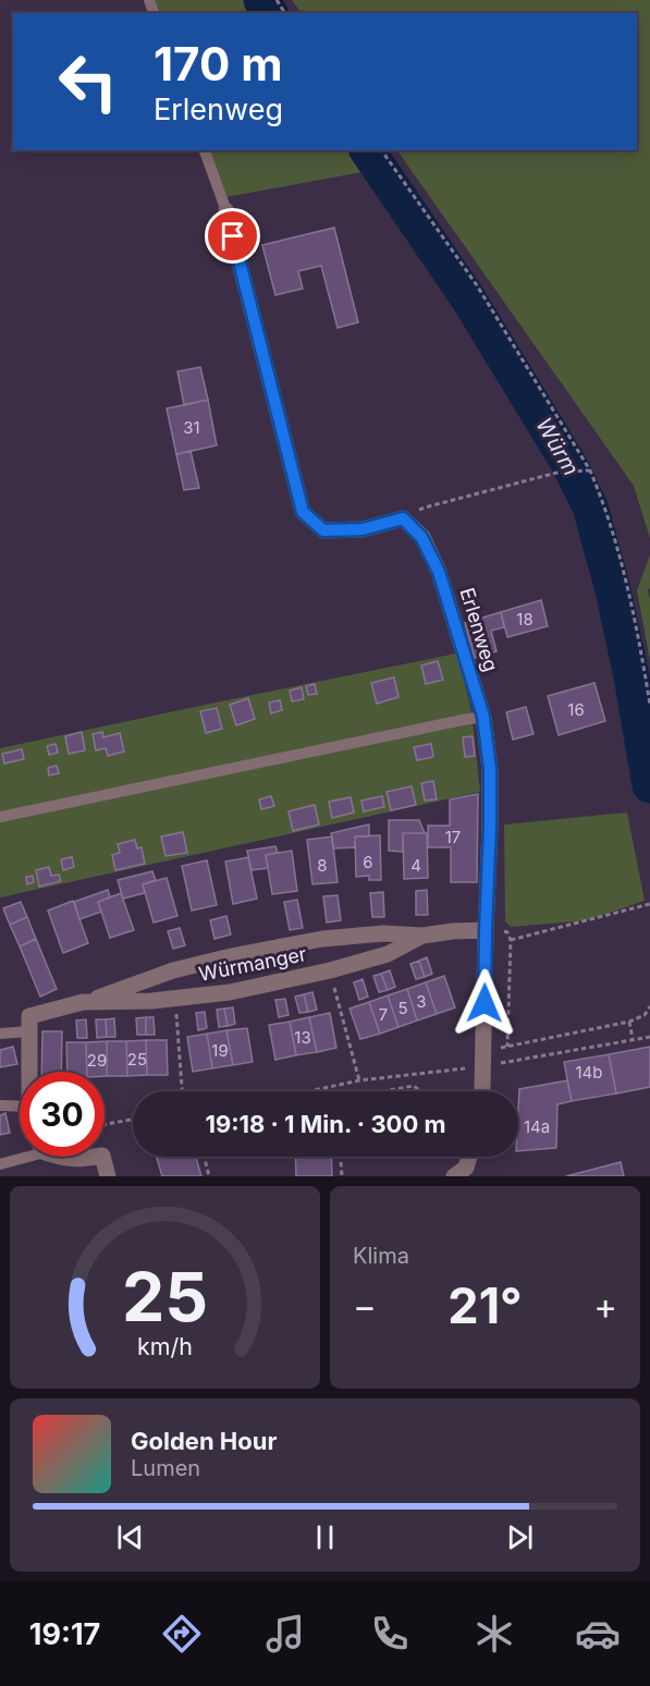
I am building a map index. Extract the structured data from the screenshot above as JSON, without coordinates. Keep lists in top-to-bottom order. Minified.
{"streets":{"street":["Erlenweg","Würmanger"]},"crossings":[["Erlenweg","Würmanger"]],"water":["Würm"],"house_numbers":["31","18","16","17","6","8","4","3","5","7","13","19","25","29","14b","14a"],"page":{"turn":["170 m","Erlenweg"],"limit":"30","trip":"19:18 · 1 Min. · 300 m","tile":"Klima","heat":["−","21°","+"],"song":["Golden Hour","Lumen"],"tabs":"19:17","gauge":["25","km/h"]}}
